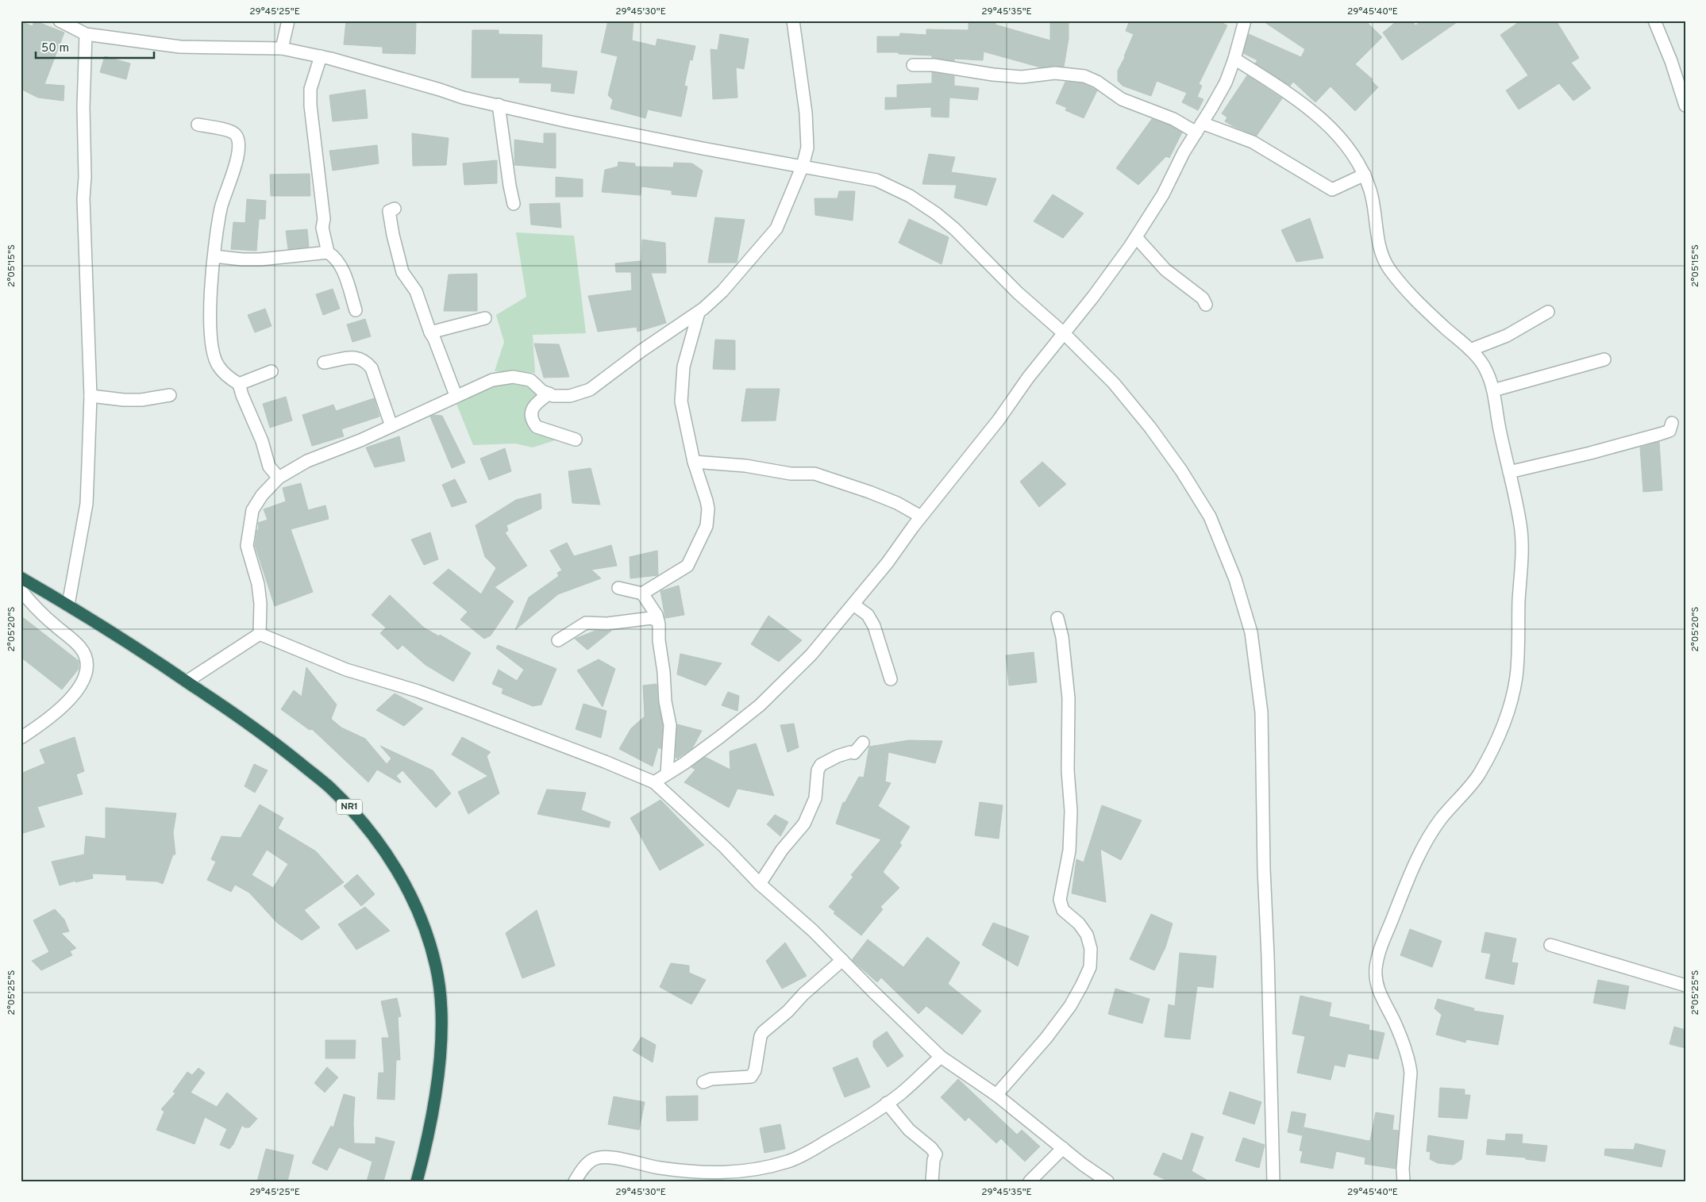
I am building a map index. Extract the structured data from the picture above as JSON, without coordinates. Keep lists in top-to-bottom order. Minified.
{"streets":{"highway":["NR1"]},"scale_bar":"50 m","coordinates":["29°45'25\"E","29°45'30\"E","29°45'35\"E","29°45'40\"E","2°05'15\"S","2°05'20\"S","2°05'25\"S"]}
